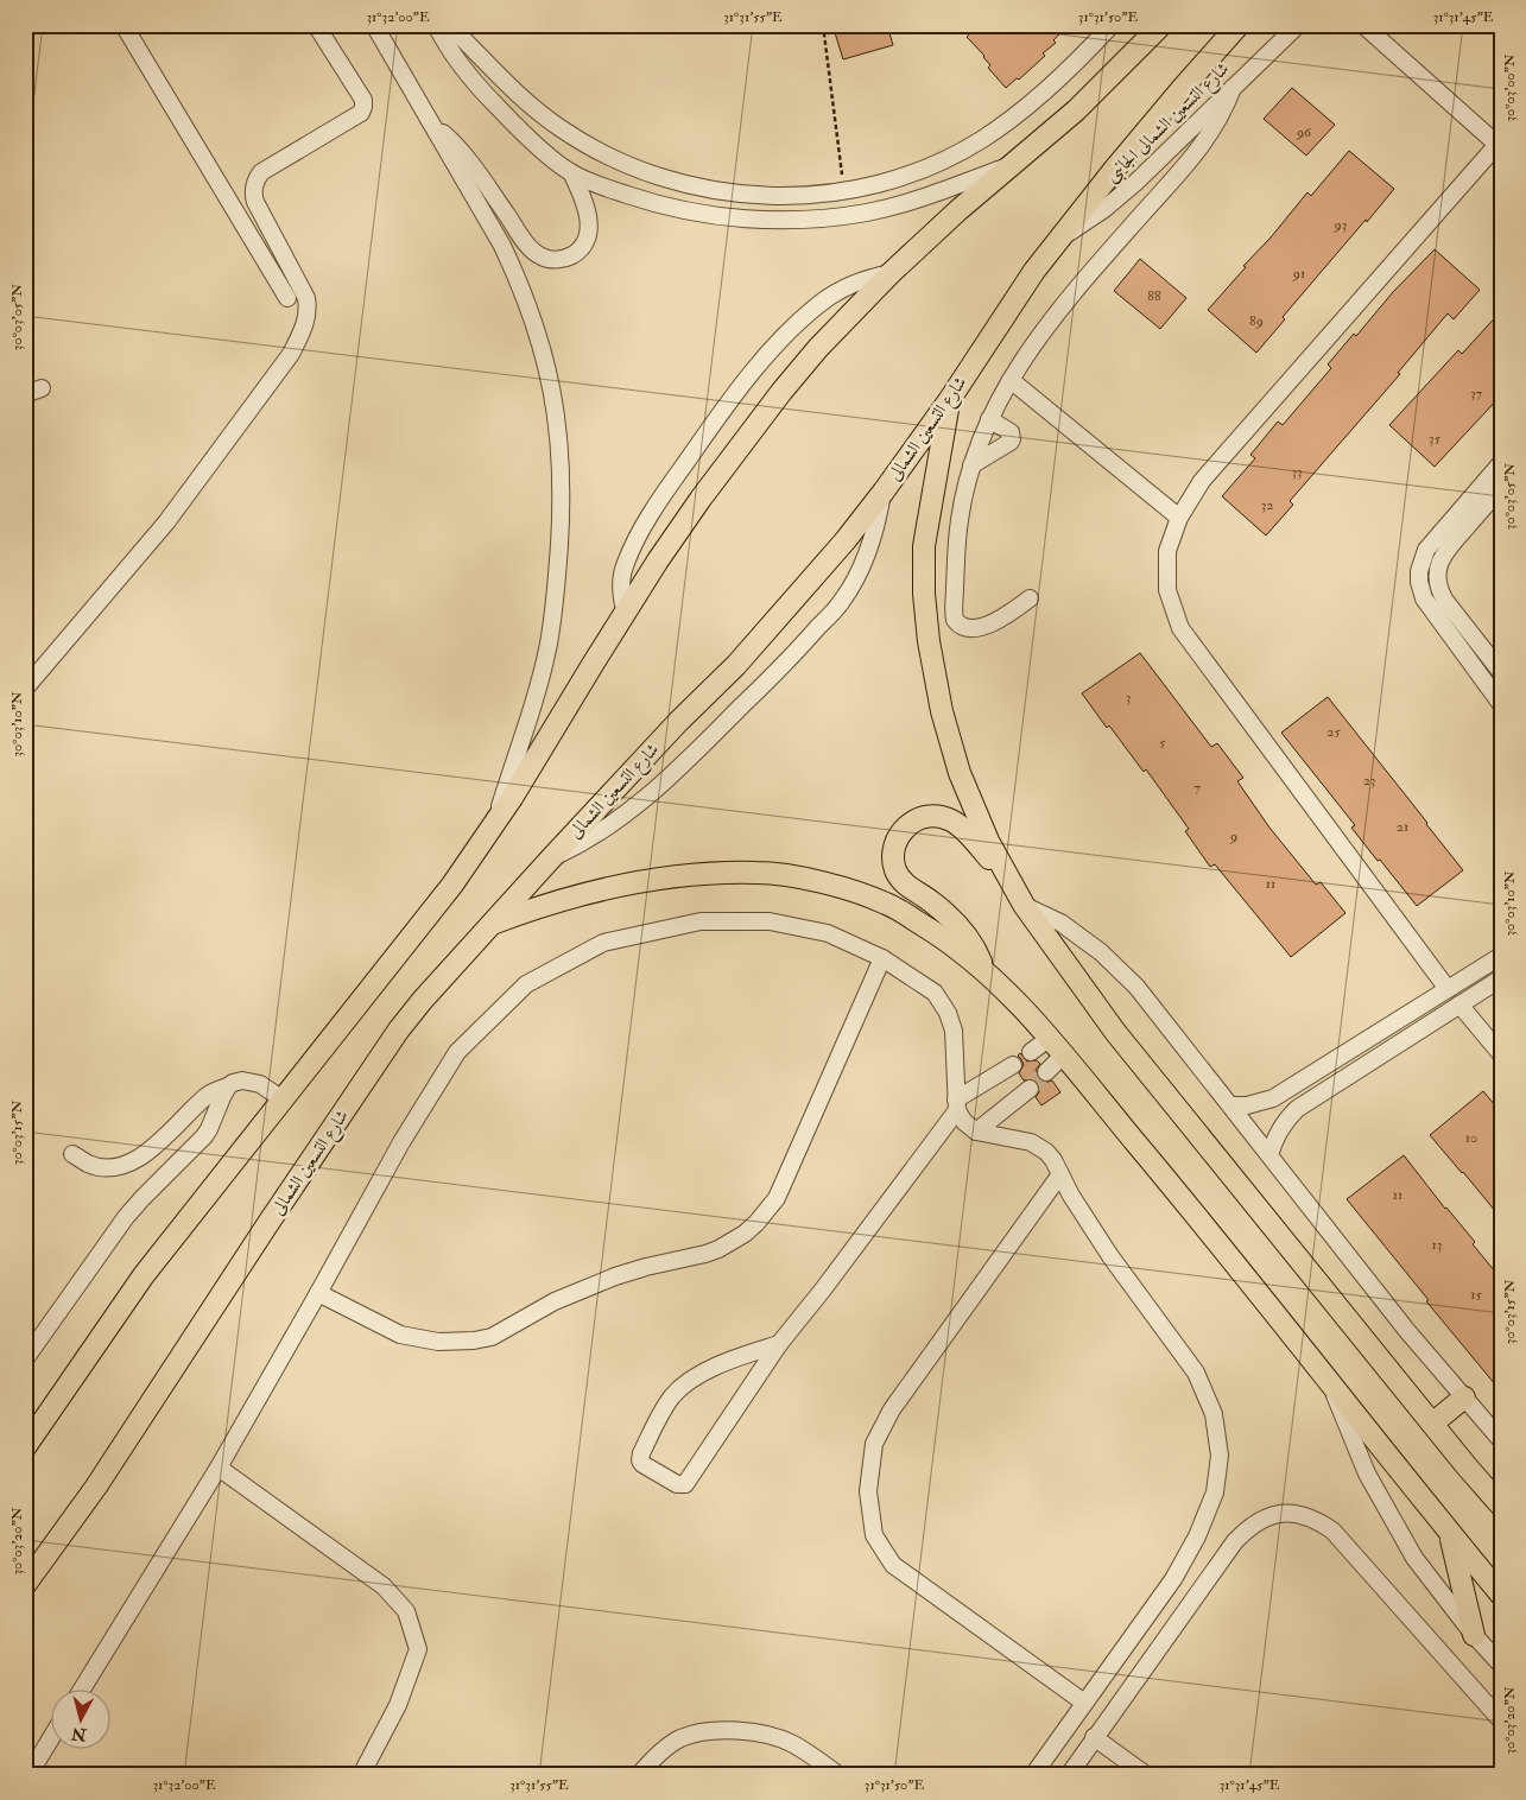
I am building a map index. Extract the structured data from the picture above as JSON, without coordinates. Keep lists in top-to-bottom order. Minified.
{"streets":{"main road":["شارع التسعين الشمالى"],"street":["شارع التسعين الشمالى الجانبى"]},"crossings":[["شارع التسعين الشمالى الجانبى","شارع التسعين الشمالى"]],"house_numbers":["96","93","91","88","89","37","35","33","32","3","25","5","23","7","21","9","11","10","11","13","15"],"north":"bottom","coordinates":["31°32'00\"E","31°31'55\"E","31°31'50\"E","31°31'45\"E","30°03'00\"N","30°03'05\"N","30°03'10\"N","30°03'15\"N","30°03'20\"N"]}
